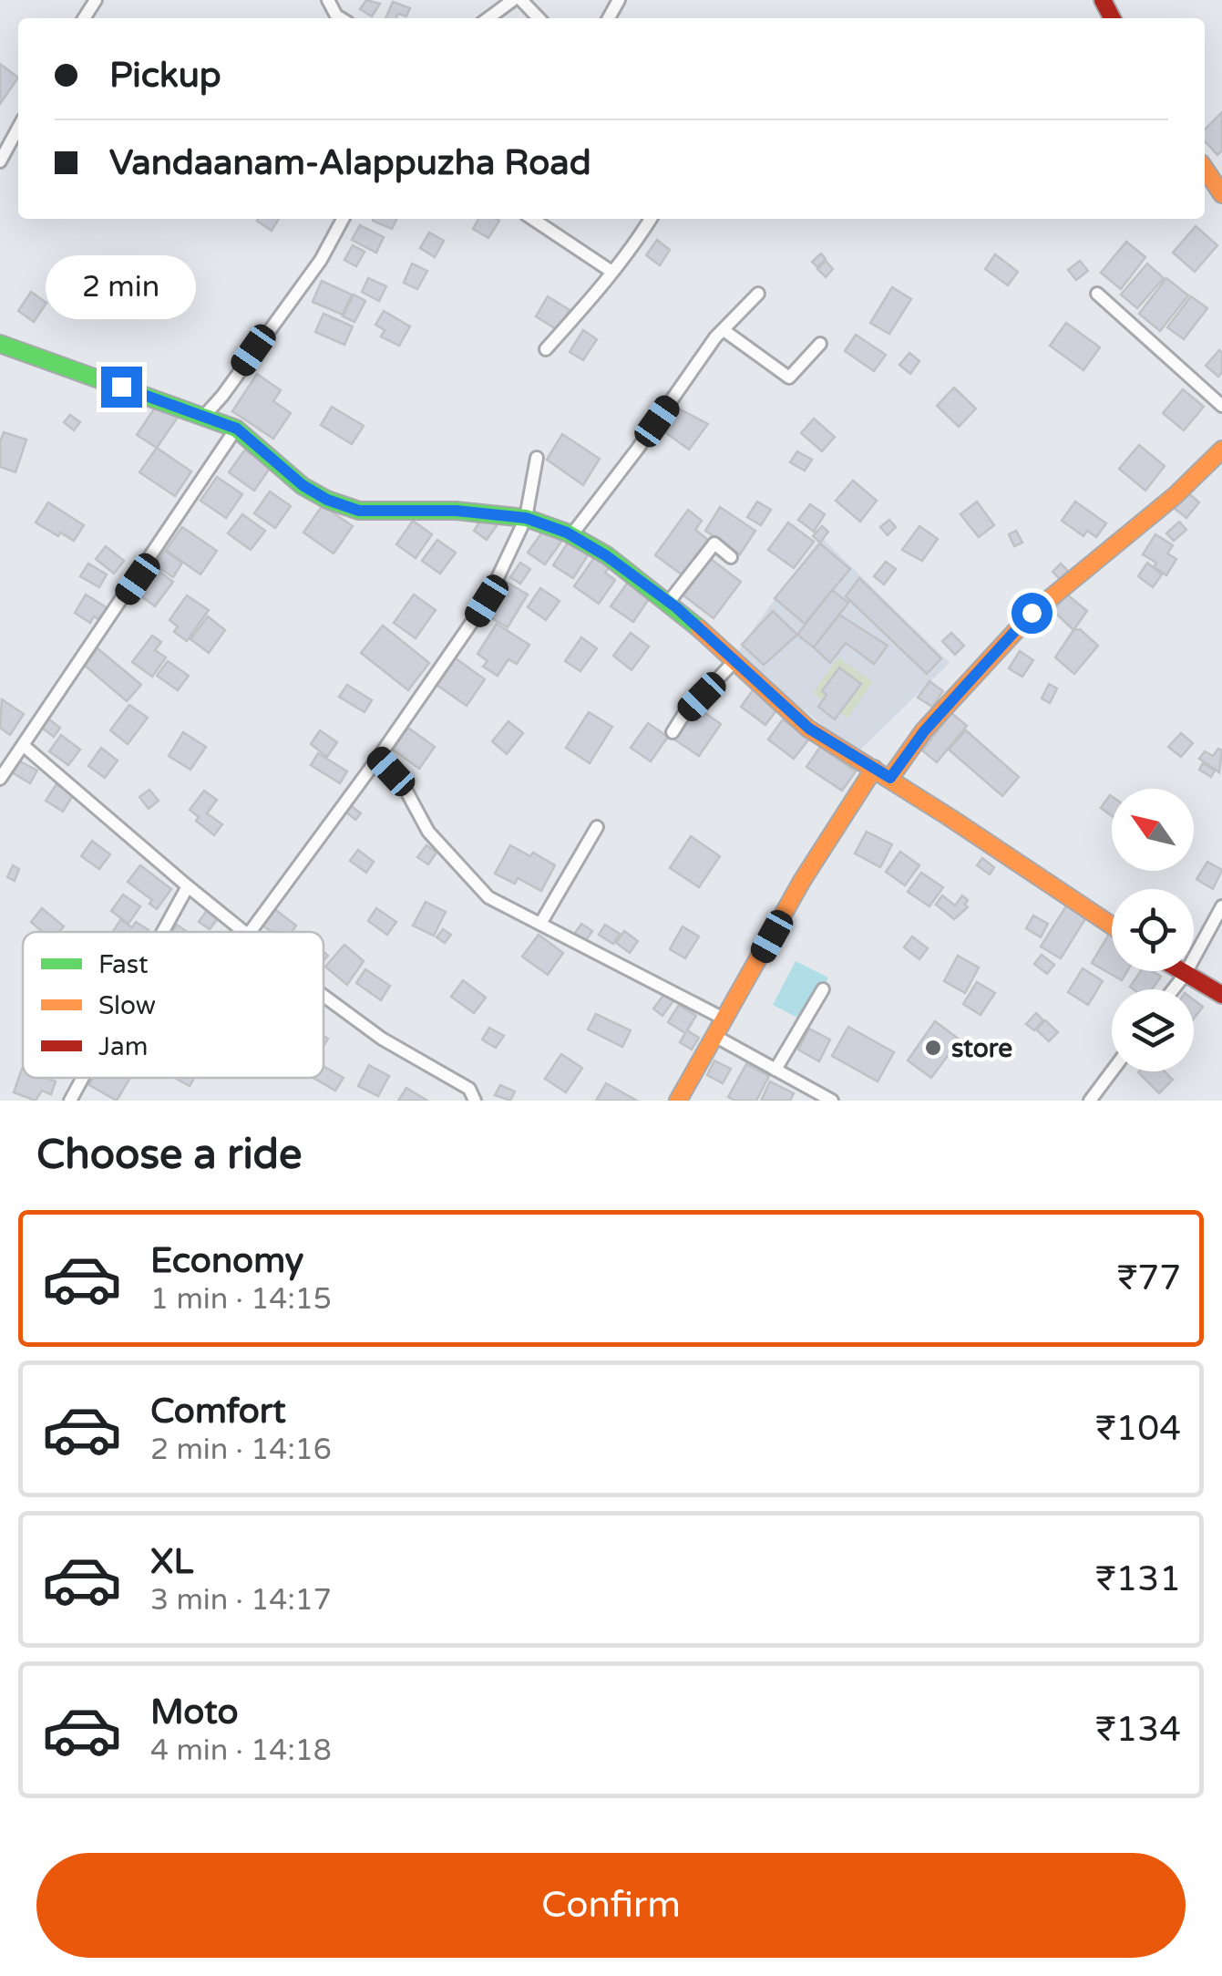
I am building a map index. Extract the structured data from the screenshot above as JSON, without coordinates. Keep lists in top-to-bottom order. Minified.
{"places":["store"],"legend":["Fast","Slow","Jam"],"north":"top left","page":{"banner":["Pickup","Vandaanam-Alappuzha Road"],"bubble":"2 min","heading":"Choose a ride","list":[{"name":"Economy","note":"1 min · 14:15","value":"₹77"},{"name":"Comfort","note":"2 min · 14:16","value":"₹104"},{"name":"XL","note":"3 min · 14:17","value":"₹131"},{"name":"Moto","note":"4 min · 14:18","value":"₹134"}],"buttons":"Confirm"}}
